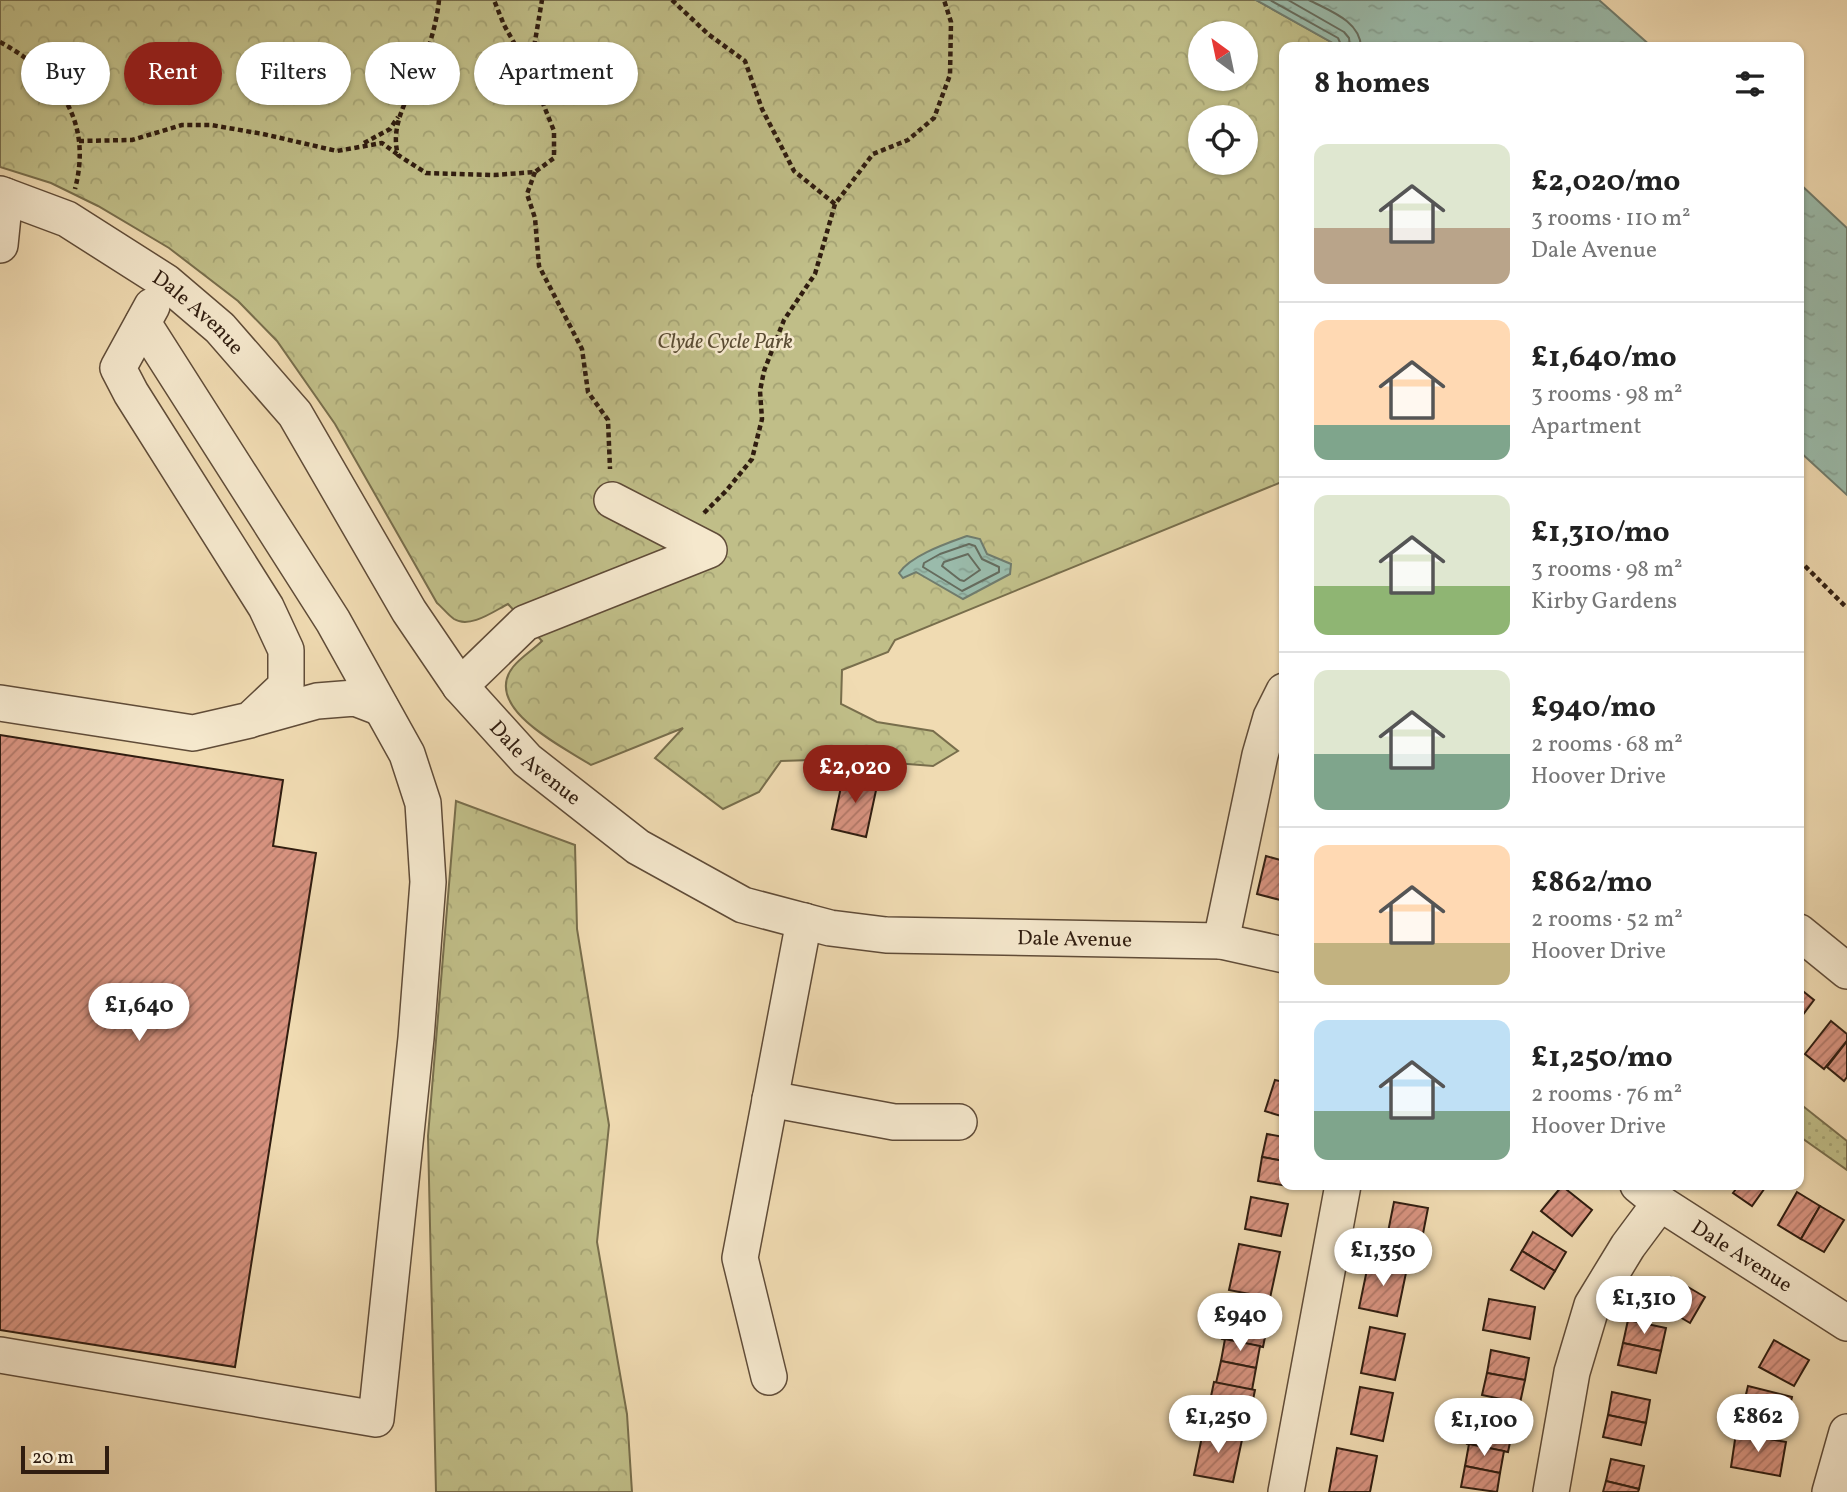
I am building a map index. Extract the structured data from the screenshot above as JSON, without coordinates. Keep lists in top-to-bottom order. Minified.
{"streets":{"street":["Dale Avenue"]},"parks":["Clyde Cycle Park"],"scale_bar":"20 m","north":"top left","page":{"chip":["Buy","Rent","Filters","New","Apartment"],"heading":"8 homes","list":[{"name":"£2,020/mo","note":"3 rooms · 110 m² · Dale Avenue"},{"name":"£1,640/mo","note":"3 rooms · 98 m² · Apartment"},{"name":"£1,310/mo","note":"3 rooms · 98 m² · Kirby Gardens"},{"name":"£940/mo","note":"2 rooms · 68 m² · Hoover Drive"},{"name":"£862/mo","note":"2 rooms · 52 m² · Hoover Drive"},{"name":"£1,250/mo","note":"2 rooms · 76 m² · Hoover Drive"}],"price":["£2,020","£1,640","£1,350","£1,310","£940","£862","£1,250","£1,100"],"scale":"20 m"}}
